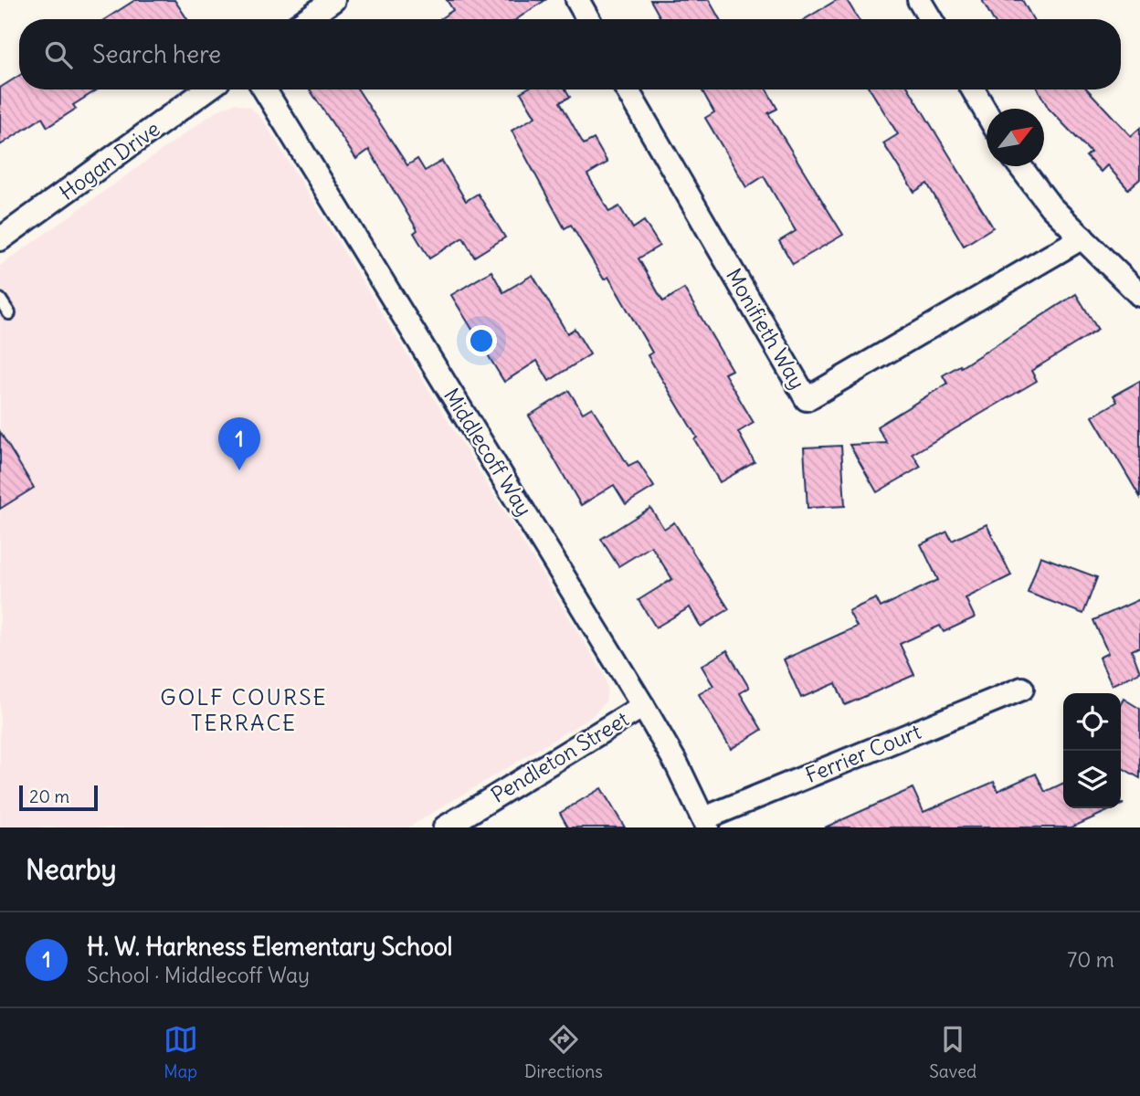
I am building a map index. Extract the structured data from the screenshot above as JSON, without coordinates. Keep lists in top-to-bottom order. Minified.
{"streets":{"street":["Hogan Drive","Monifieth Way","Middlecoff Way","Ferrier Court","Pendleton Street"]},"crossings":[["Middlecoff Way","Ferrier Court"],["Middlecoff Way","Pendleton Street"]],"districts":["GOLF COURSE TERRACE"],"scale_bar":"20 m","north":"top right","page":{"search":"Search here","pins":"1","scale":"20 m","heading":"Nearby","list":[{"mark":"1","name":"H. W. Harkness Elementary School","note":"School · Middlecoff Way","value":"70 m"}],"nav":["Map","Directions","Saved"]}}
